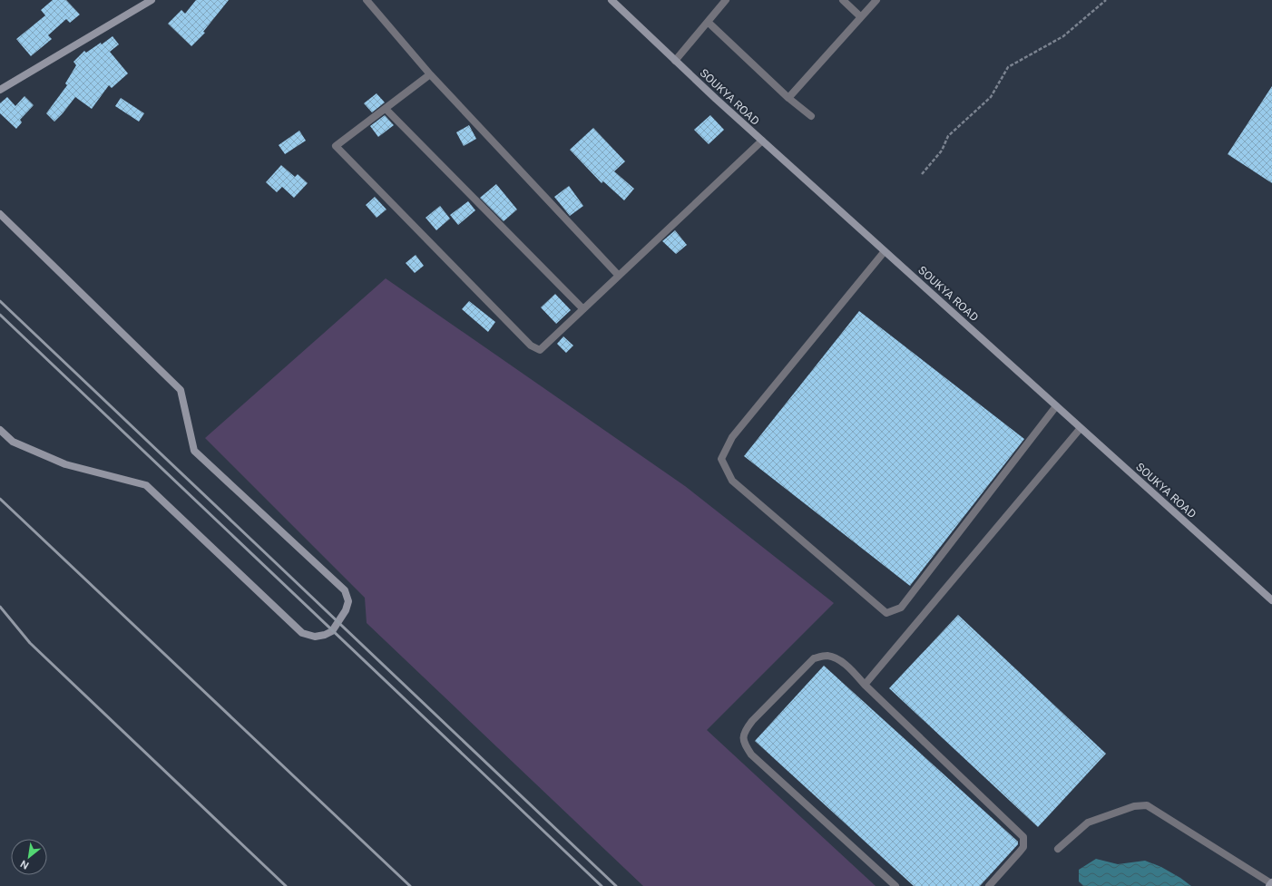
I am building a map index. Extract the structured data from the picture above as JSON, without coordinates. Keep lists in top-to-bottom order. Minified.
{"streets":{"main road":["SOUKYA ROAD"]},"north":"bottom left"}
